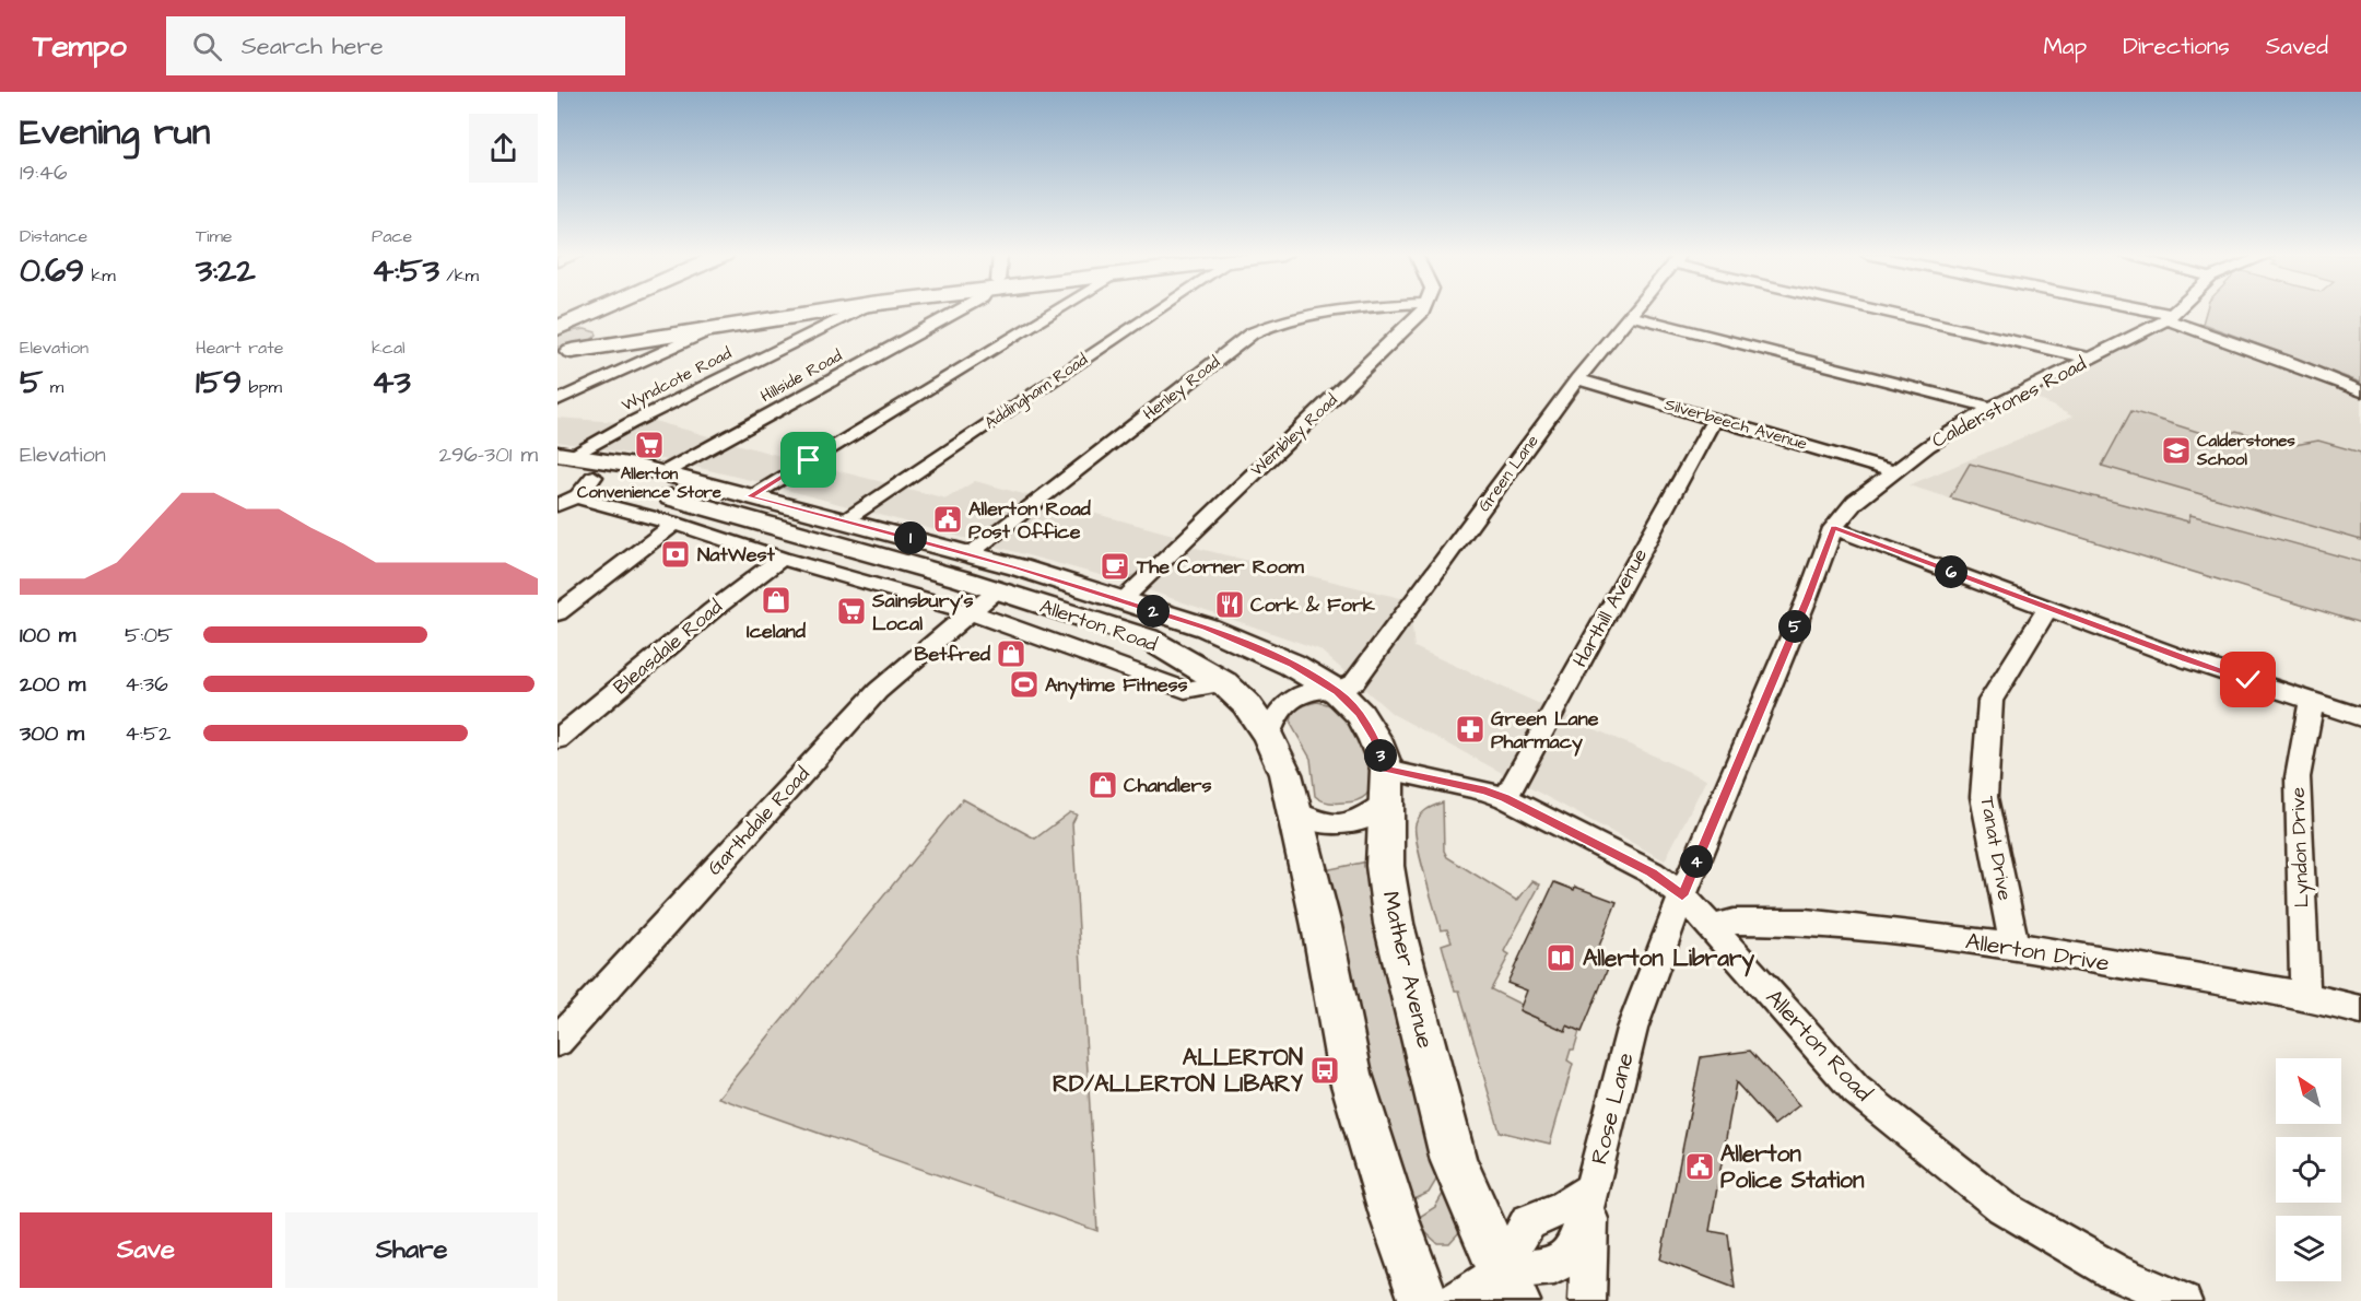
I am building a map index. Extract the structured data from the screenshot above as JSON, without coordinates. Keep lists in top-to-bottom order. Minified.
{"streets":{"main road":["Allerton Road","Mather Avenue"],"street":["Hillside Road","Wyndcote Road","Henley Road","Addingham Road","Calderstones Road","Silverbeech Avenue","Wembley Road","Green Lane","Harthill Avenue","Bleasdale Road","Garthdale Road","Lyndon Drive","Tanat Drive","Allerton Drive","Rose Lane"]},"crossings":[["Hillside Road","Allerton Road"],["Wyndcote Road","Allerton Road"],["Henley Road","Allerton Road"],["Addingham Road","Allerton Road"],["Calderstones Road","Silverbeech Avenue"],["Calderstones Road","Allerton Road"],["Calderstones Road","Rose Lane"],["Silverbeech Avenue","Green Lane"],["Silverbeech Avenue","Harthill Avenue"],["Wembley Road","Allerton Road"],["Green Lane","Allerton Road"],["Green Lane","Mather Avenue"],["Harthill Avenue","Allerton Road"],["Allerton Road","Bleasdale Road"],["Allerton Road","Garthdale Road"],["Allerton Road","Allerton Drive"],["Allerton Road","Mather Avenue"],["Allerton Road","Rose Lane"],["Lyndon Drive","Allerton Drive"],["Tanat Drive","Allerton Drive"],["Mather Avenue","Rose Lane"]],"places":{"supermarket":["Allerton Convenience Store","Sainsbury's Local"],"school or university":["Calderstones School"],"public building":["Allerton Road Post Office","Allerton Police Station"],"bank":["NatWest"],"cafe":["The Corner Room"],"shop":["Iceland","Betfred","Chandlers"],"restaurant":["Cork & Fork"],"sports":["Anytime Fitness"],"pharmacy":["Green Lane Pharmacy"],"library":["Allerton Library"],"bus stop":["ALLERTON RD/ALLERTON LIBARY"]},"north":"top left","page":{"header":"Tempo","search":"Search here","nav":["Map","Directions","Saved"],"heading":["Evening run","19:46"],"stats":[["Distance","0.69 km"],["Time","3:22"],["Pace","4:53 /km"],["Elevation","5 m"],["Heart rate","159 bpm"],["kcal","43"]],"chart":["Elevation","296–301 m"],"pins":["1","6","2","5","3","4"],"list":[{"name":"100 m","note":"5:05"},{"name":"200 m","note":"4:36"},{"name":"300 m","note":"4:52"}],"buttons":["Save","Share"]}}
